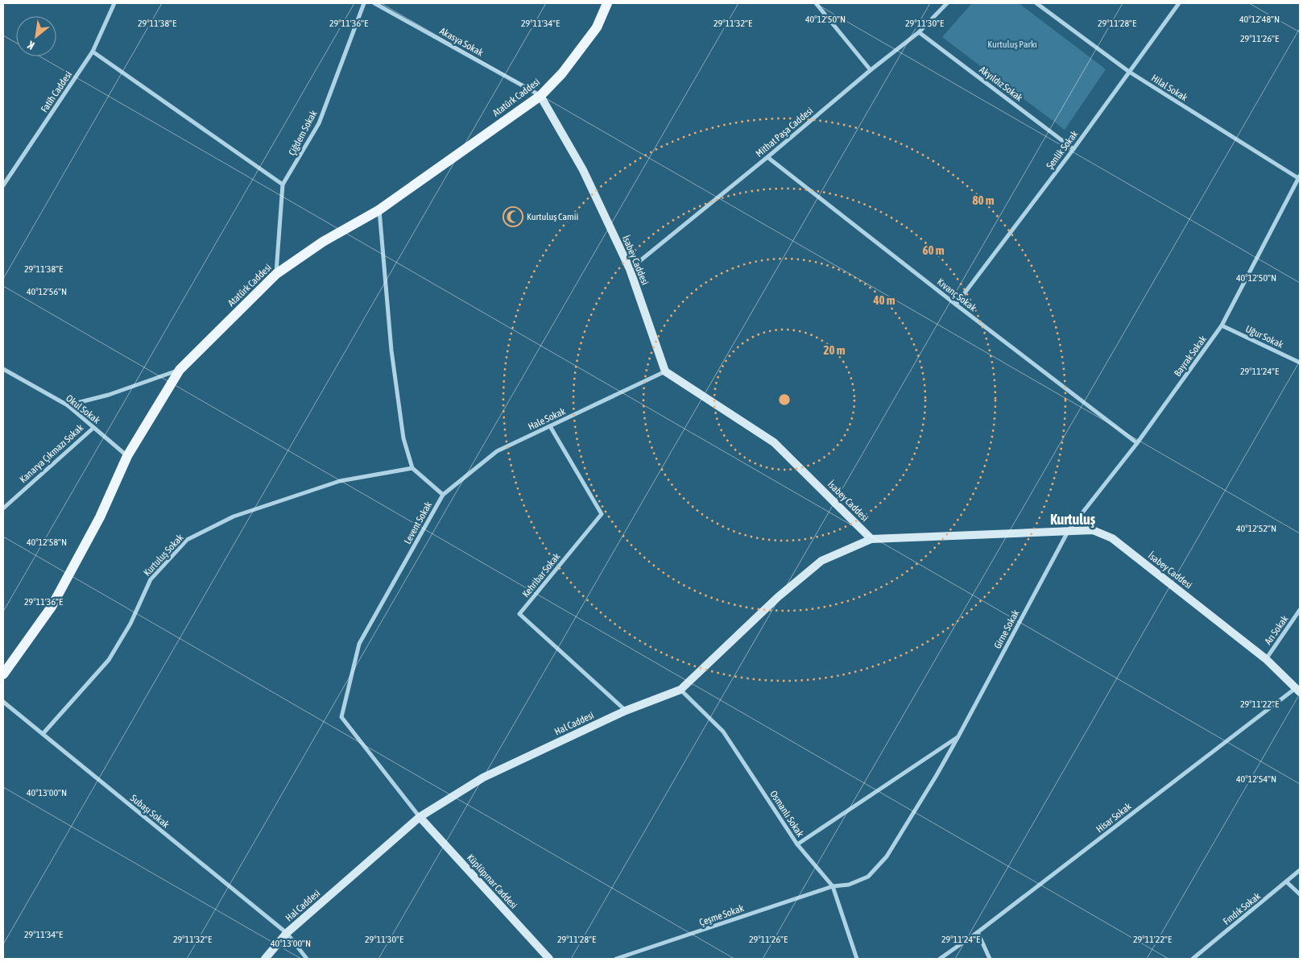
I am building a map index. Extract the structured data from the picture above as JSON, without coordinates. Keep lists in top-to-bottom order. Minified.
{"streets":{"main road":["Atatürk Caddesi"],"street":["Akasya Sokak","Akyıldız Sokak","Hilal Sokak","Fatih Caddesi","Mithat Paşa Caddesi","Çiğdem Sokak","Şenlik Sokak","İsabey Caddesi","Kıvanç Sokak","Uğur Sokak","Bayrak Sokak","Okul Sokak","Hale Sokak","Kanarya Çıkmazı Sokak","Levent Sokak","Kurtuluş Sokak","Kehribar Sokak","Girne Sokak","Arı Sokak","Hal Caddesi","Subaşı Sokak","Osmanlı Sokak","Hisar Sokak","Küplüpınar Caddesi","Fındık Sokak","Çeşme Sokak"]},"crossings":[["Akasya Sokak","Atatürk Caddesi"],["Akasya Sokak","İsabey Caddesi"],["Akyıldız Sokak","Mithat Paşa Caddesi"],["Akyıldız Sokak","Şenlik Sokak"],["Hilal Sokak","Şenlik Sokak"],["Hilal Sokak","Bayrak Sokak"],["Atatürk Caddesi","Çiğdem Sokak"],["Atatürk Caddesi","İsabey Caddesi"],["Atatürk Caddesi","Okul Sokak"],["Atatürk Caddesi","Levent Sokak"],["Mithat Paşa Caddesi","İsabey Caddesi"],["Mithat Paşa Caddesi","Kıvanç Sokak"],["Şenlik Sokak","Kıvanç Sokak"],["İsabey Caddesi","Bayrak Sokak"],["İsabey Caddesi","Hale Sokak"],["İsabey Caddesi","Girne Sokak"],["İsabey Caddesi","Arı Sokak"],["İsabey Caddesi","Hal Caddesi"],["İsabey Caddesi","Hisar Sokak"],["Kıvanç Sokak","Bayrak Sokak"],["Uğur Sokak","Bayrak Sokak"],["Bayrak Sokak","Girne Sokak"],["Okul Sokak","Kanarya Çıkmazı Sokak"],["Hale Sokak","Levent Sokak"],["Hale Sokak","Kehribar Sokak"],["Levent Sokak","Kurtuluş Sokak"],["Levent Sokak","Hal Caddesi"],["Levent Sokak","Küplüpınar Caddesi"],["Kurtuluş Sokak","Subaşı Sokak"],["Kehribar Sokak","Hal Caddesi"],["Girne Sokak","Osmanlı Sokak"],["Girne Sokak","Çeşme Sokak"],["Hal Caddesi","Subaşı Sokak"],["Hal Caddesi","Osmanlı Sokak"],["Hal Caddesi","Küplüpınar Caddesi"],["Osmanlı Sokak","Çeşme Sokak"]],"districts":["Kurtuluş"],"parks":["Kurtuluş Parkı"],"places":{"mosque":["Kurtuluş Camii"]},"north":"bottom left","coordinates":["40°12'50\"N","40°12'48\"N","29°11'38\"E","29°11'36\"E","29°11'34\"E","29°11'32\"E","29°11'28\"E","29°11'30\"E","29°11'26\"E","40°12'56\"N","29°11'24\"E","40°12'52\"N","40°12'58\"N","29°11'22\"E","40°12'54\"N","40°13'00\"N"],"rings":["80 m","60 m","40 m","20 m"]}
